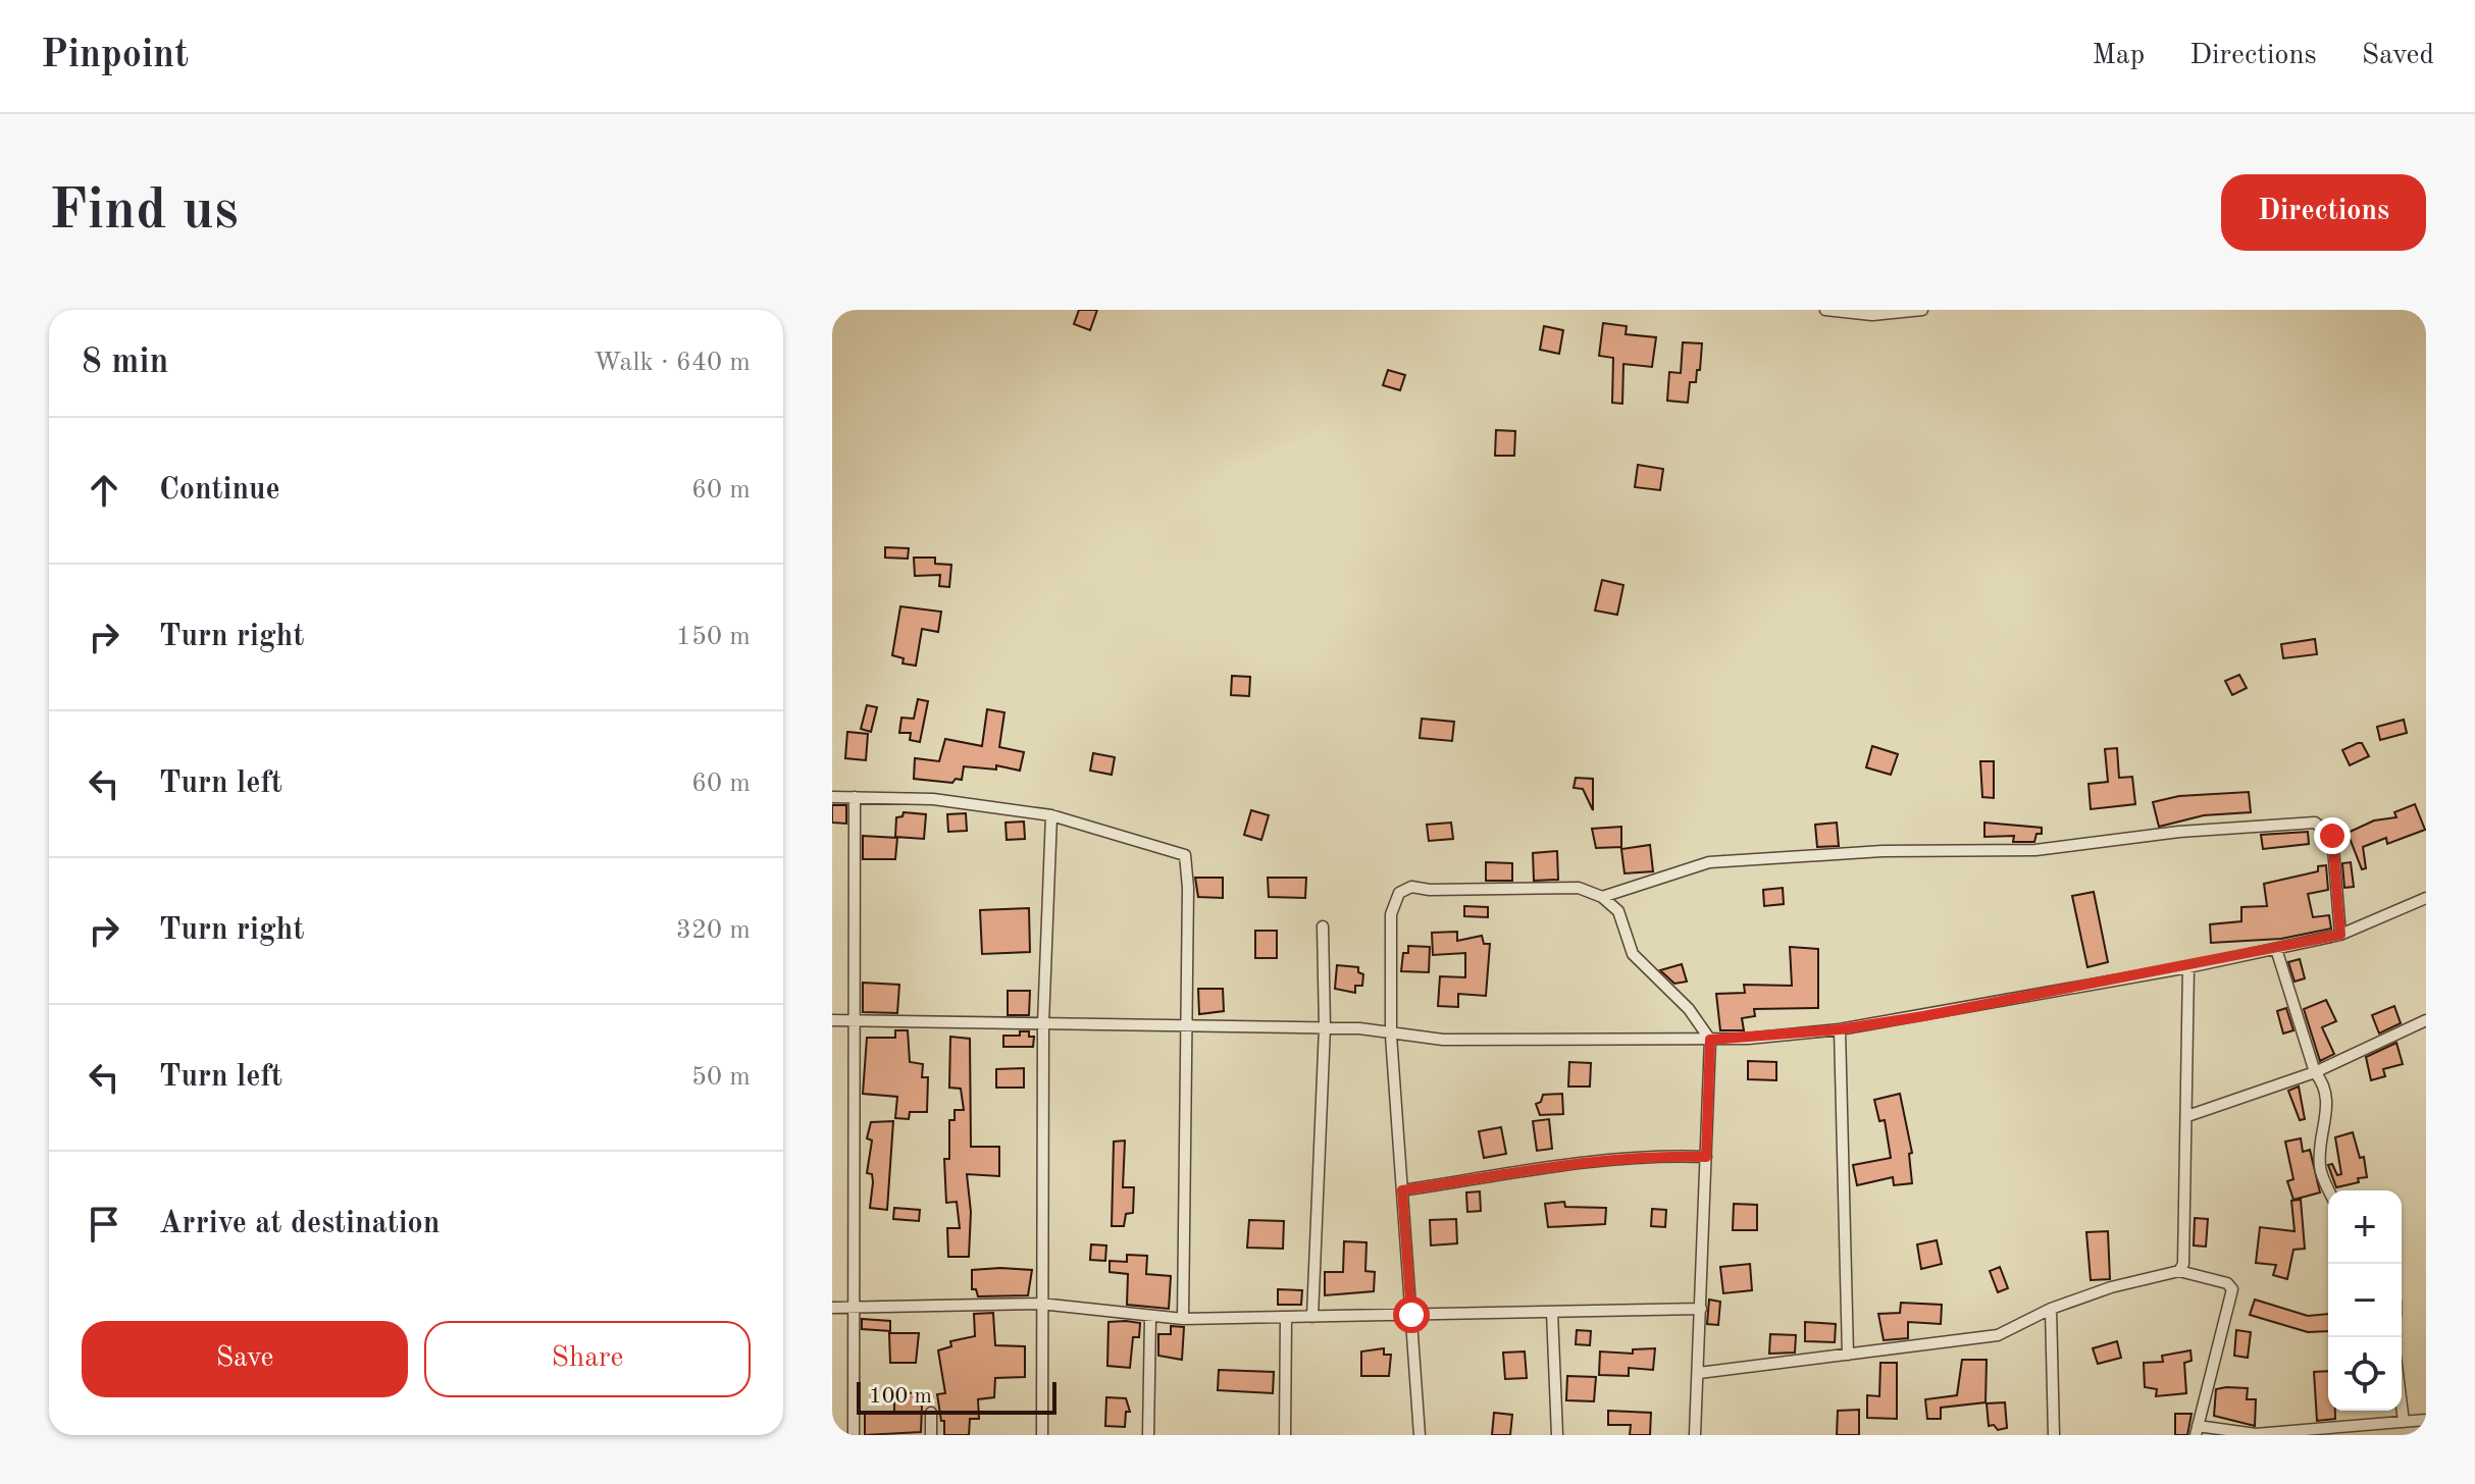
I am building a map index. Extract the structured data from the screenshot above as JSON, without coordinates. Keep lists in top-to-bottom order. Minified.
{"scale_bar":"100 m","page":{"header":"Pinpoint","nav":["Map","Directions","Saved"],"buttons":["Directions",["Save","Share"]],"title":"Find us","heading":["8 min","Walk · 640 m"],"list":[["Continue","60 m"],["Turn right","150 m"],["Turn left","60 m"],["Turn right","320 m"],["Turn left","50 m"],"Arrive at destination"],"map_buttons":["+","−"],"scale":"100 m"}}
